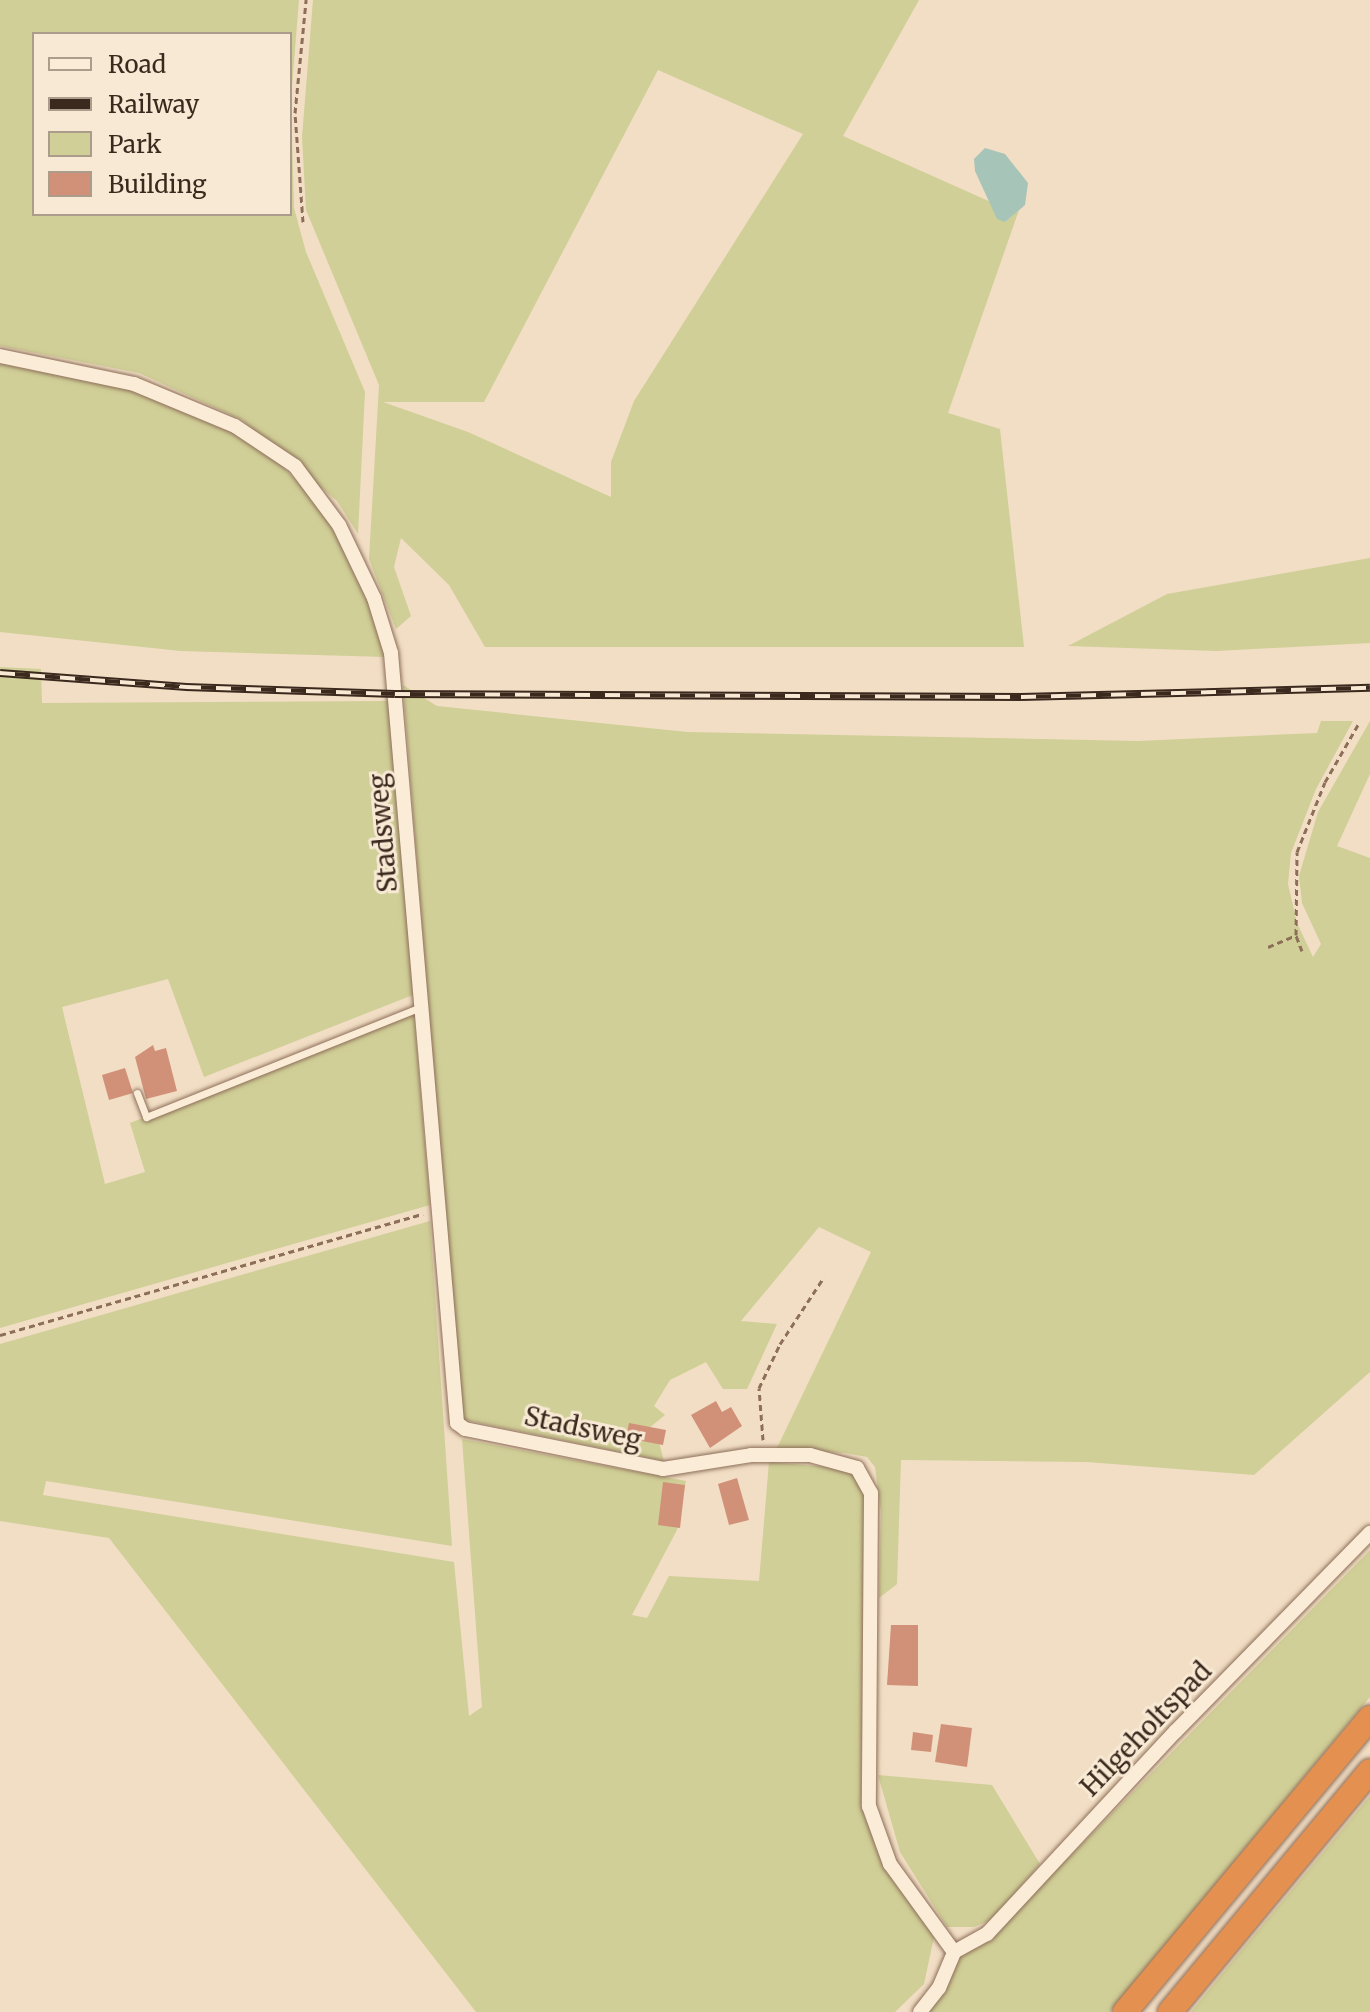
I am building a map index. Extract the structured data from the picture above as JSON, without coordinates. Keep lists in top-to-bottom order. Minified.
{"streets":{"street":["Stadsweg","Hilgeholtspad"]},"crossings":[["Stadsweg","Hilgeholtspad"]],"legend":["Road","Railway","Park","Building"]}
